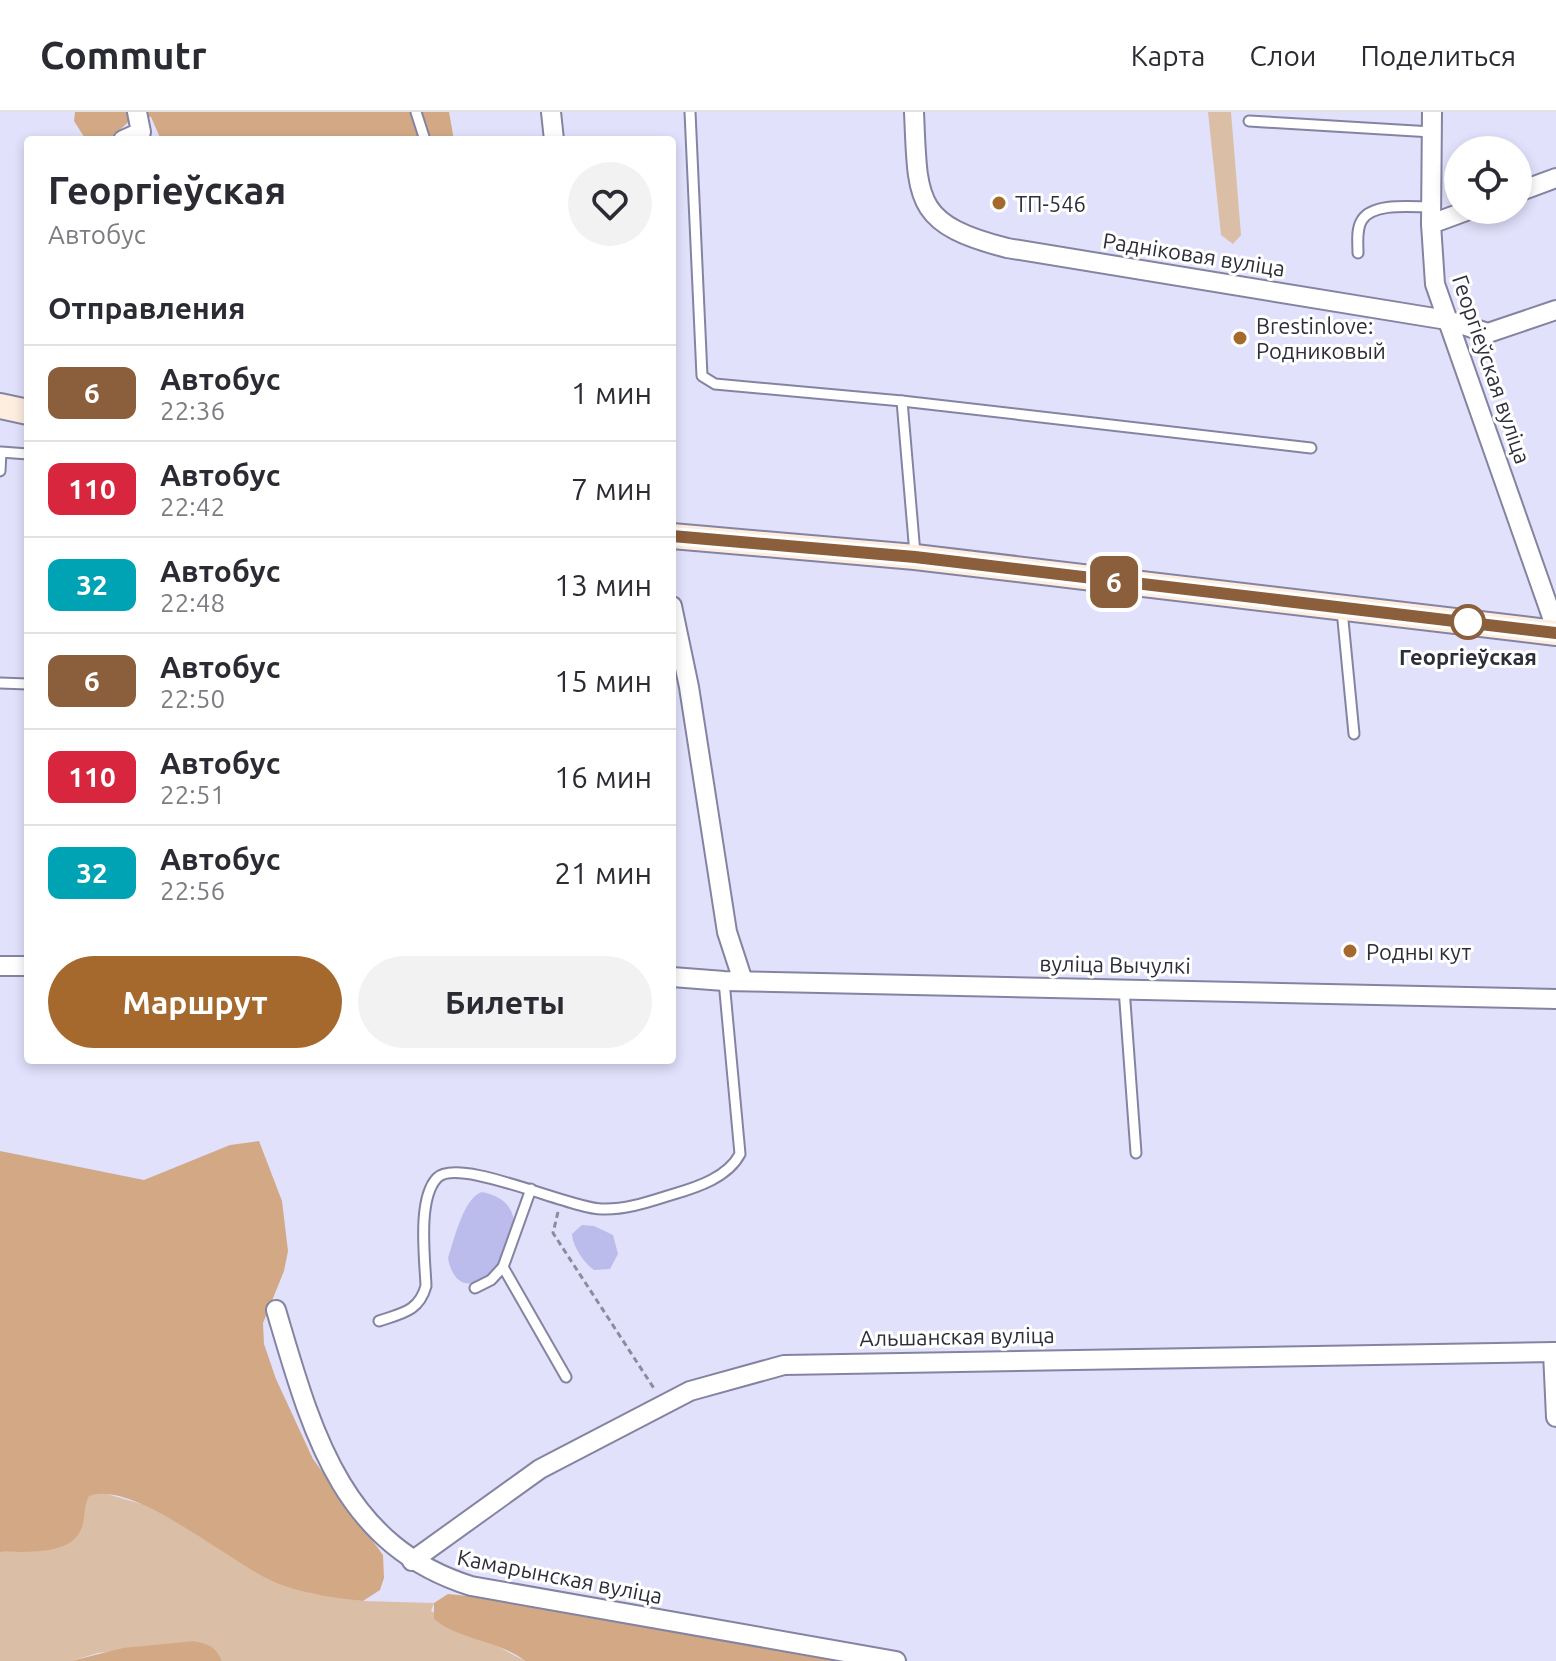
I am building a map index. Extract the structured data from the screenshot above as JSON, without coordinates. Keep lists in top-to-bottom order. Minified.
{"streets":{"street":["Радніковая вуліца","Георгіеўская вуліца","вуліца Вычулкі","Альшанская вуліца","Камарынская вуліца"]},"crossings":[["Радніковая вуліца","Георгіеўская вуліца"],["Альшанская вуліца","Камарынская вуліца"]],"places":["ТП-546","Brestinlove: Родниковый","Георгіеўская","Родны кут"],"lines":["bus line 6"],"page":{"header":"Commutr","nav":["Карта","Слои","Поделиться"],"on_map":"6","heading":[["Георгіеўская","Автобус"],"Отправления"],"list":[{"mark":"6","name":"Автобус","note":"22:36","value":"1 мин"},{"mark":"110","name":"Автобус","note":"22:42","value":"7 мин"},{"mark":"32","name":"Автобус","note":"22:48","value":"13 мин"},{"mark":"6","name":"Автобус","note":"22:50","value":"15 мин"},{"mark":"110","name":"Автобус","note":"22:51","value":"16 мин"},{"mark":"32","name":"Автобус","note":"22:56","value":"21 мин"}],"buttons":["Маршрут","Билеты"]}}
